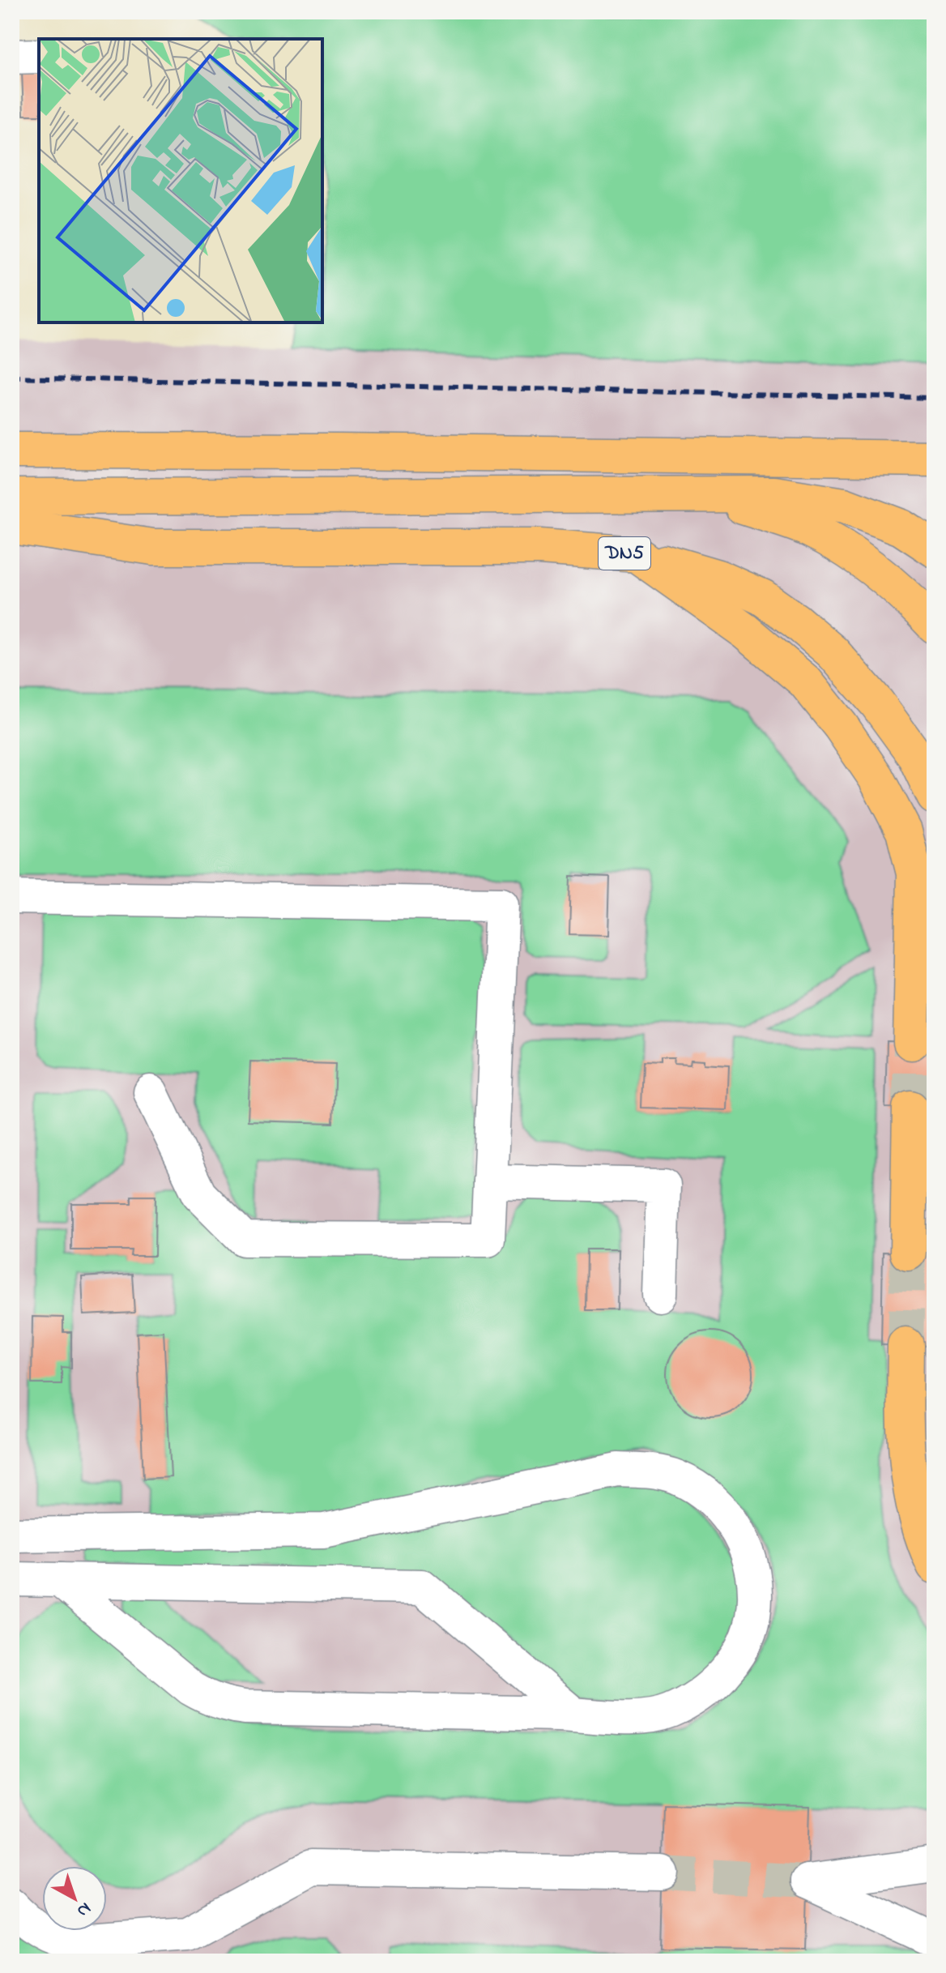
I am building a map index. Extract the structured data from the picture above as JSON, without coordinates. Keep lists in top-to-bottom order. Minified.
{"streets":{"highway":["DN5"]},"north":"bottom right"}
